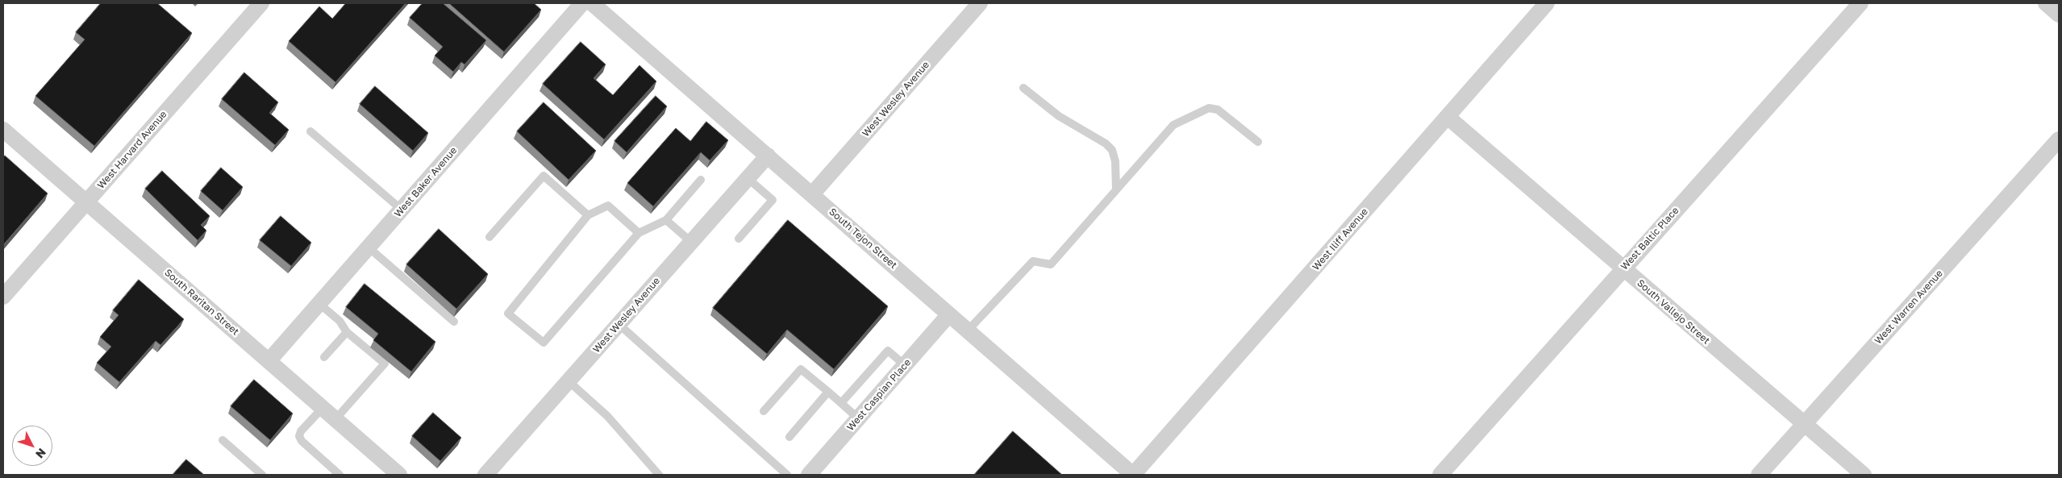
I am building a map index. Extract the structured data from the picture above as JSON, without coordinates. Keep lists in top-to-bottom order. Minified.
{"streets":{"street":["West Wesley Avenue","West Harvard Avenue","West Baker Avenue","South Tejon Street","West Baltic Place","West Iliff Avenue","South Raritan Street","West Warren Avenue","South Vallejo Street","West Caspian Place"]},"crossings":[["West Wesley Avenue","South Tejon Street"],["West Harvard Avenue","South Raritan Street"],["West Baker Avenue","South Raritan Street"],["South Tejon Street","West Iliff Avenue"],["South Tejon Street","West Caspian Place"],["West Baltic Place","South Vallejo Street"],["West Iliff Avenue","South Vallejo Street"],["West Warren Avenue","South Vallejo Street"]],"north":"bottom right"}
